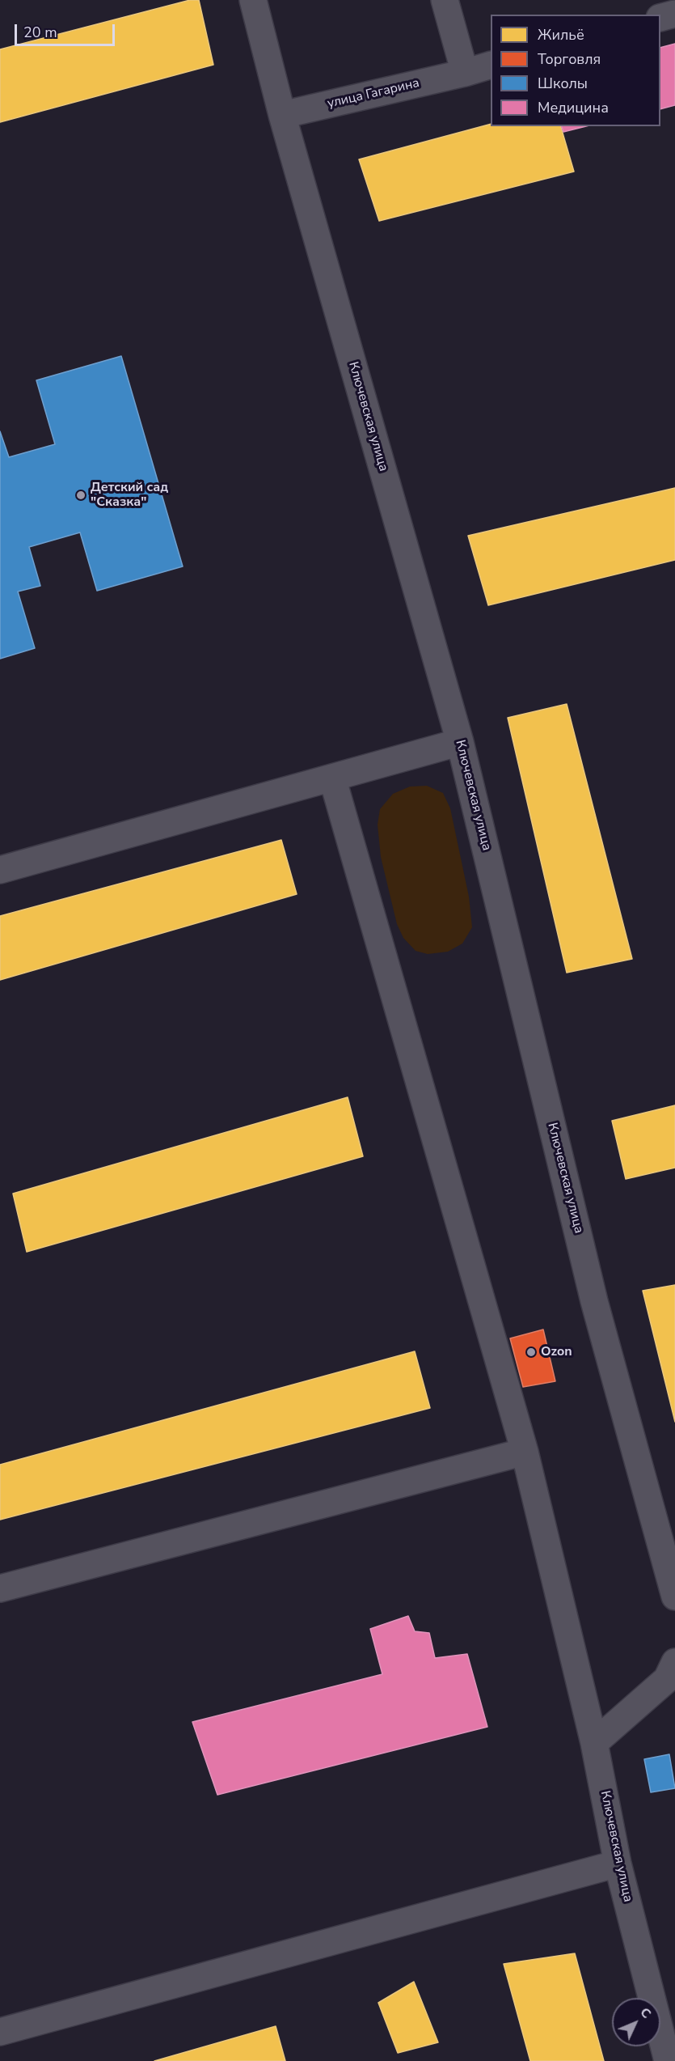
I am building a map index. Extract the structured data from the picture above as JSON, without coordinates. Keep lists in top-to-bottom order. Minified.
{"streets":{"street":["улица Гагарина","Ключевская улица"]},"crossings":[["улица Гагарина","Ключевская улица"]],"places":["Детский сад \"Сказка\"","Ozon"],"legend":["Жильё","Торговля","Школы","Медицина"],"scale_bar":"20 m","north":"top right"}
